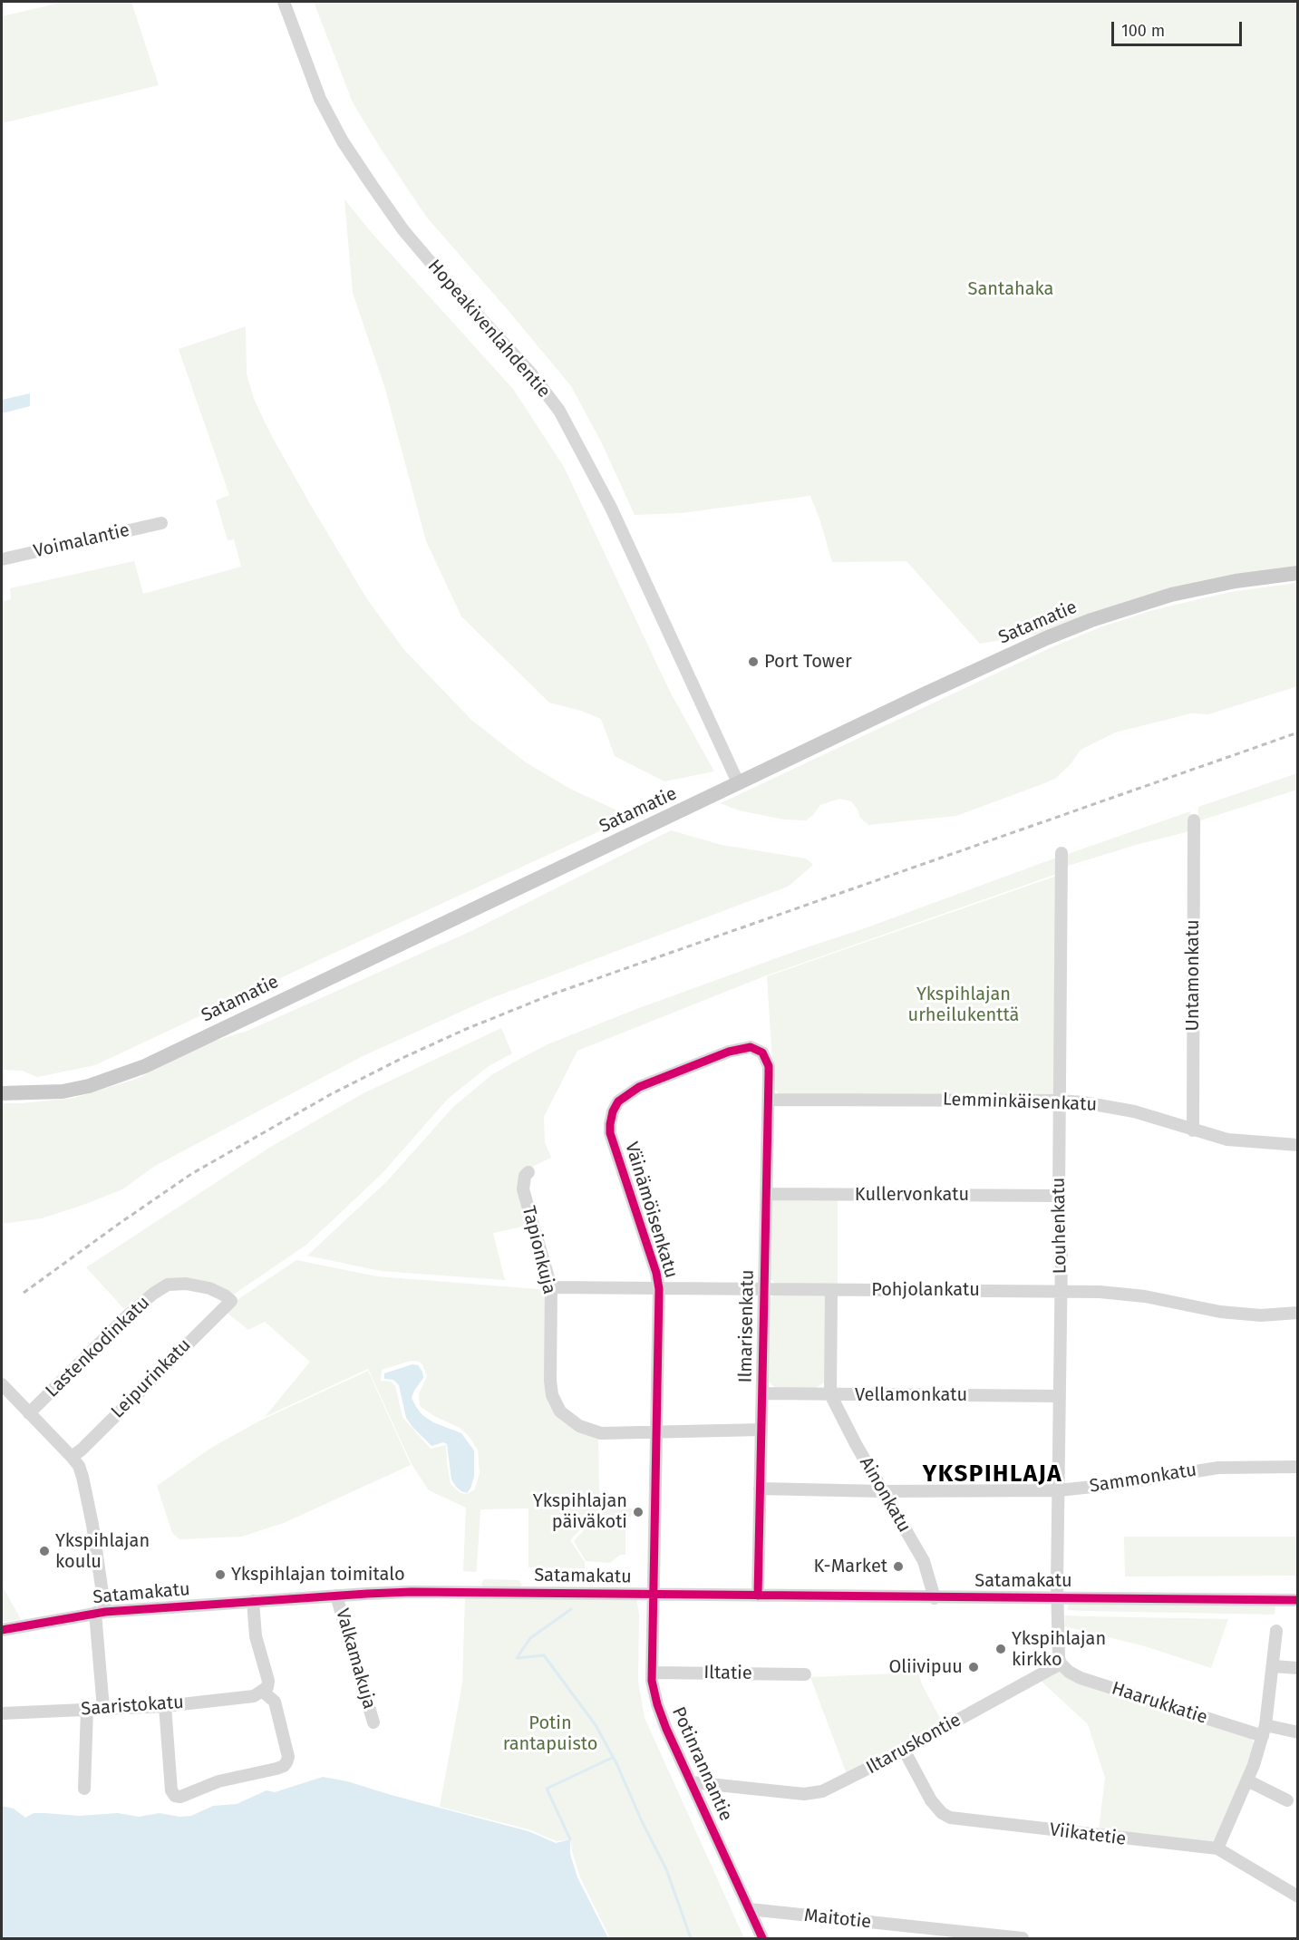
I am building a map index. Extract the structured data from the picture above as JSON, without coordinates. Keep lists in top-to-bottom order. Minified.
{"streets":{"main road":["Satamatie"],"street":["Hopeakivenlahdentie","Voimalantie","Untamonkatu","Lemminkäisenkatu","Kullervonkatu","Väinämöisenkatu","Louhenkatu","Tapionkuja","Pohjolankatu","Ilmarisenkatu","Lastenkodinkatu","Leipurinkatu","Vellamonkatu","Sammonkatu","Ainonkatu","Satamakatu","Valkamakuja","Iltatie","Haarukkatie","Saaristokatu","Iltaruskontie","Potinrannantie","Viikatetie","Maitotie"]},"crossings":[["Hopeakivenlahdentie","Satamatie"],["Untamonkatu","Lemminkäisenkatu"],["Lemminkäisenkatu","Louhenkatu"],["Lemminkäisenkatu","Ilmarisenkatu"],["Kullervonkatu","Louhenkatu"],["Kullervonkatu","Ilmarisenkatu"],["Väinämöisenkatu","Tapionkuja"],["Väinämöisenkatu","Pohjolankatu"],["Väinämöisenkatu","Ilmarisenkatu"],["Väinämöisenkatu","Satamakatu"],["Väinämöisenkatu","Potinrannantie"],["Louhenkatu","Pohjolankatu"],["Louhenkatu","Vellamonkatu"],["Louhenkatu","Sammonkatu"],["Louhenkatu","Satamakatu"],["Tapionkuja","Pohjolankatu"],["Pohjolankatu","Ilmarisenkatu"],["Ilmarisenkatu","Vellamonkatu"],["Ilmarisenkatu","Sammonkatu"],["Ilmarisenkatu","Satamakatu"],["Lastenkodinkatu","Leipurinkatu"],["Vellamonkatu","Ainonkatu"],["Sammonkatu","Ainonkatu"],["Ainonkatu","Satamakatu"],["Satamakatu","Valkamakuja"],["Satamakatu","Potinrannantie"],["Iltatie","Potinrannantie"],["Haarukkatie","Iltaruskontie"],["Iltaruskontie","Potinrannantie"],["Iltaruskontie","Viikatetie"],["Potinrannantie","Maitotie"]],"districts":["YKSPIHLAJA"],"parks":["Santahaka","Ykspihlajan urheilukenttä","Potin rantapuisto"],"places":["Port Tower","Ykspihlajan päiväkoti","Ykspihlajan koulu","K-Market","Ykspihlajan toimitalo","Ykspihlajan kirkko","Oliivipuu"],"scale_bar":"100 m"}
